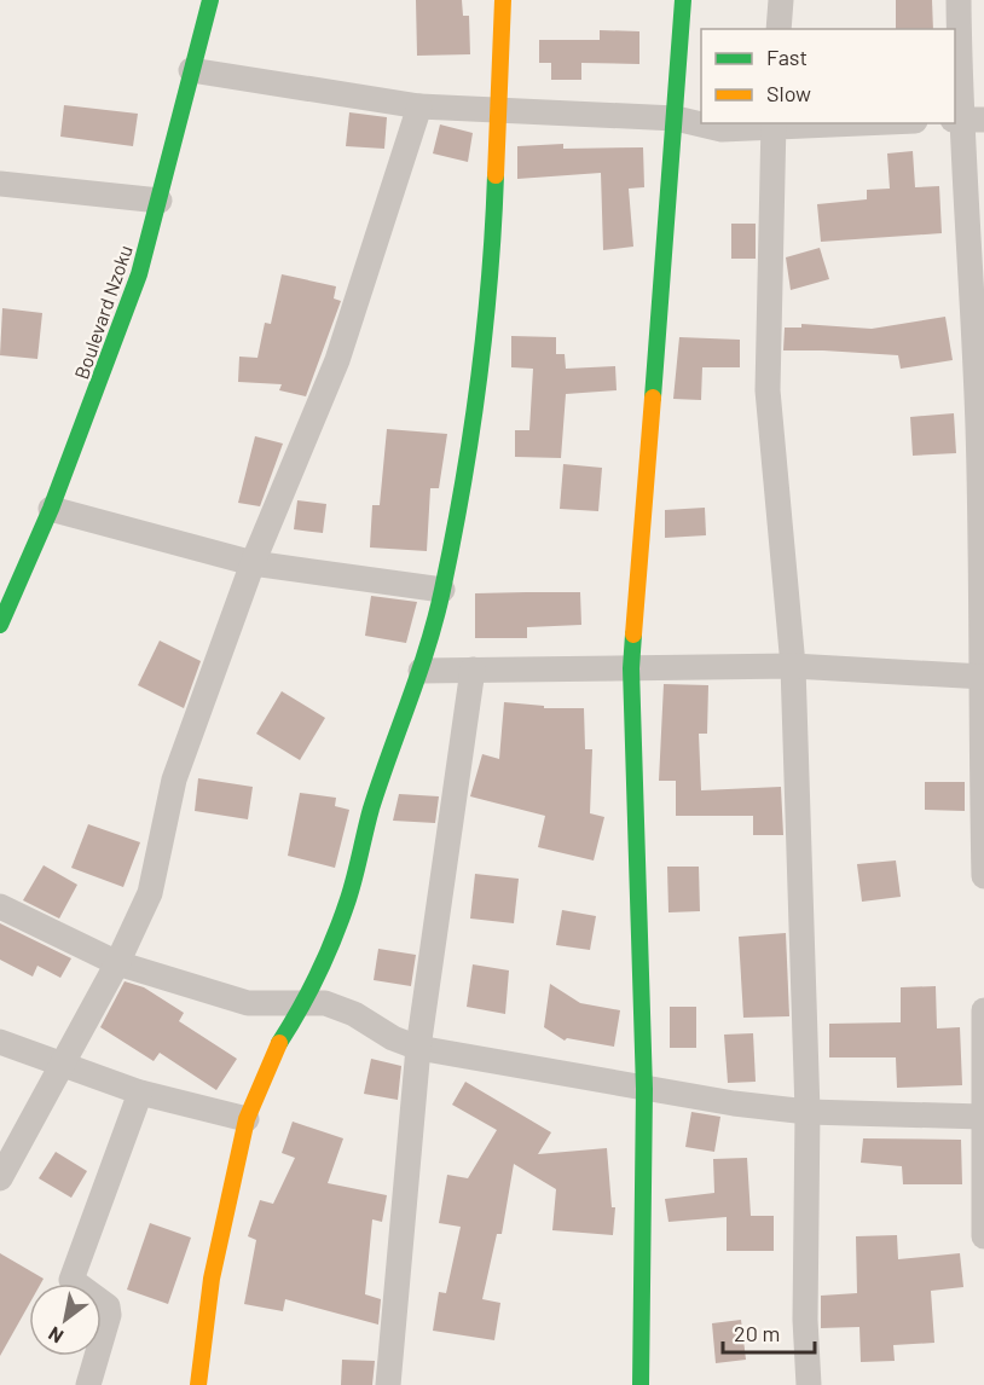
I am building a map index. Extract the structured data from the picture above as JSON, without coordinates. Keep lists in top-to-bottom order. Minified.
{"streets":{"street":["Boulevard Nzoku"]},"legend":["Fast","Slow"],"scale_bar":"20 m","north":"bottom left"}
